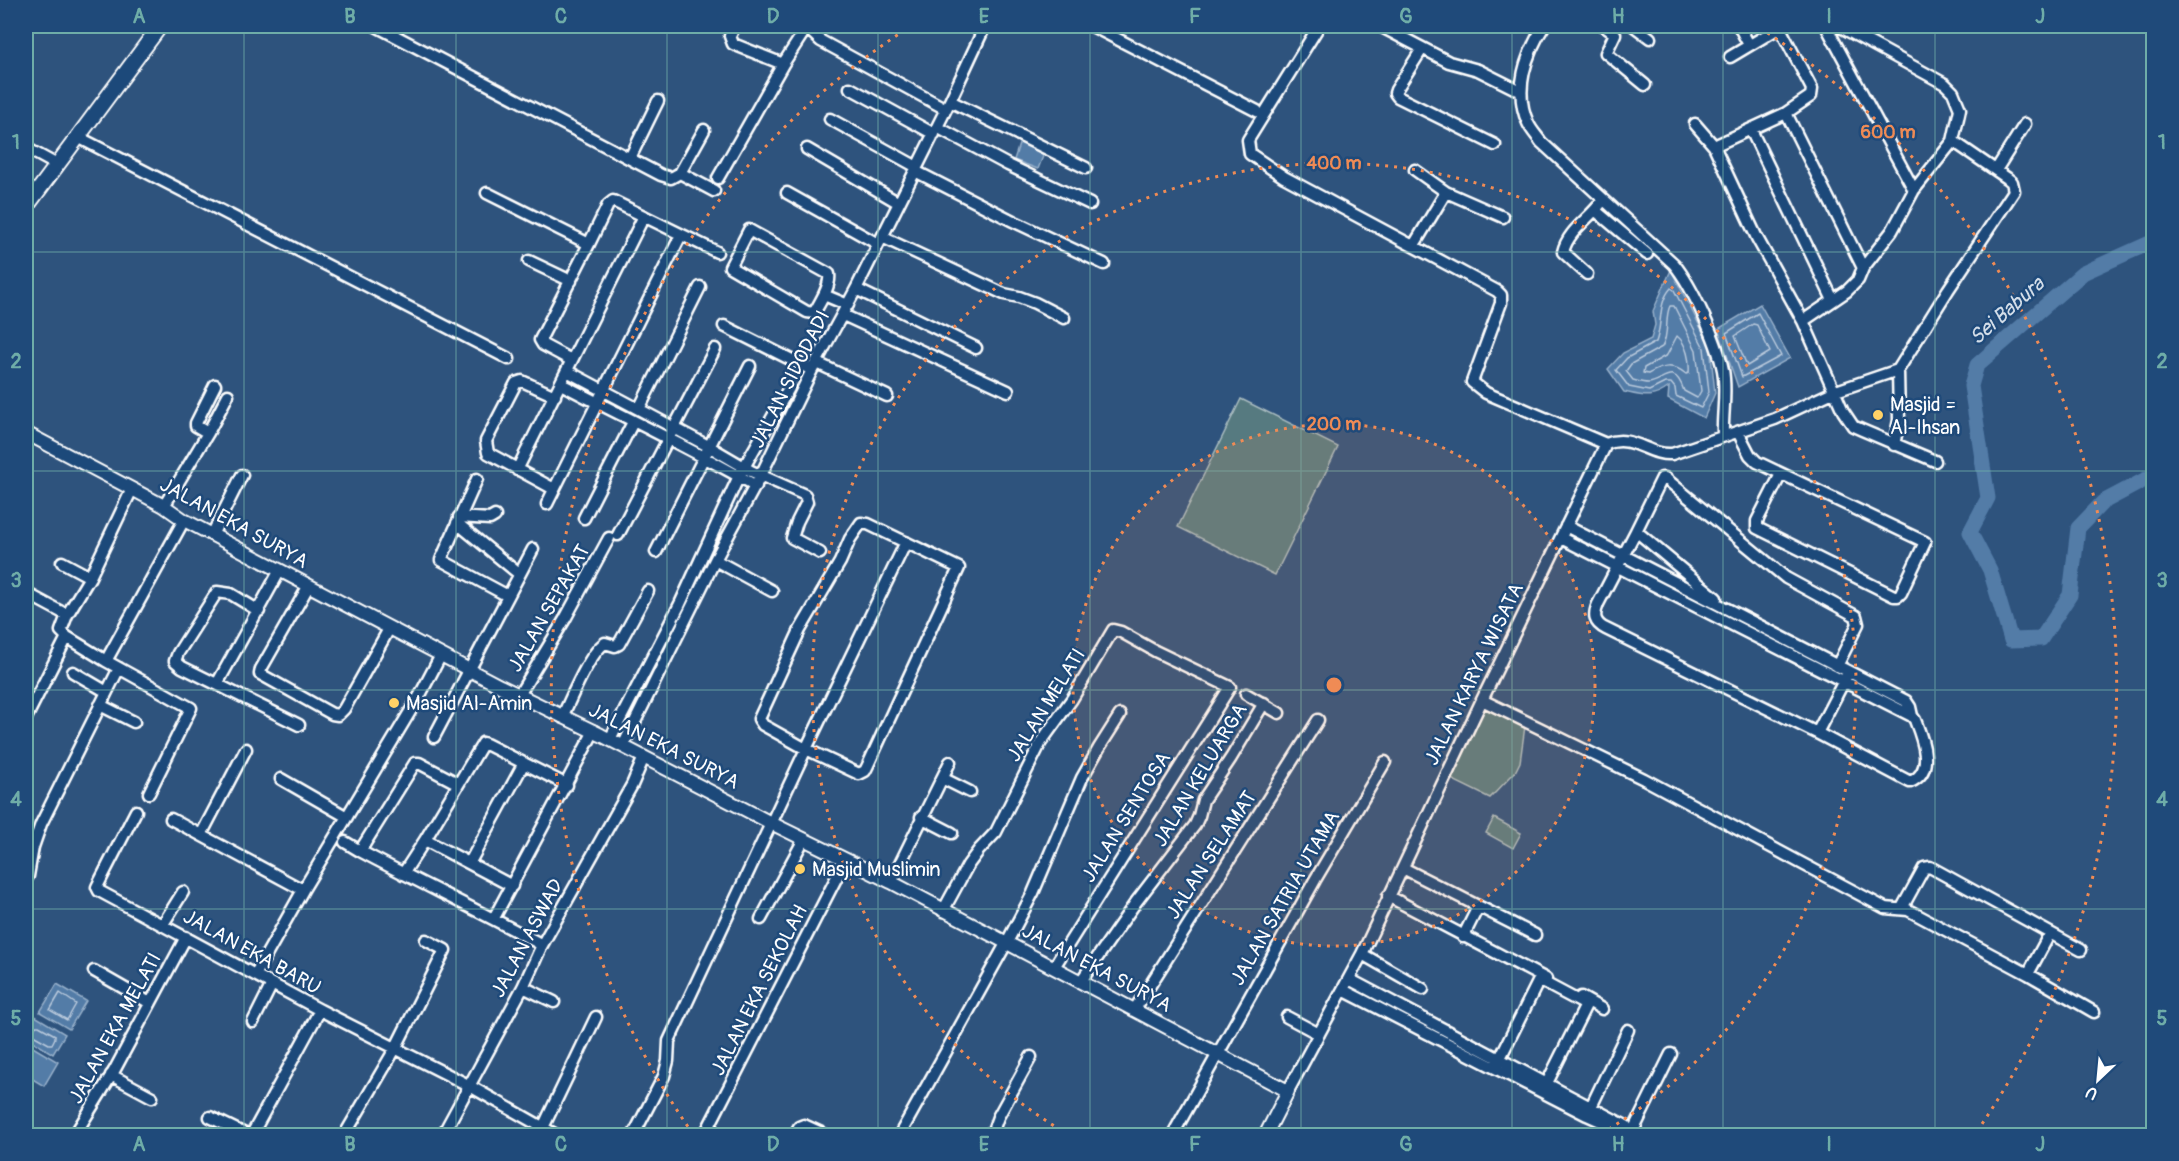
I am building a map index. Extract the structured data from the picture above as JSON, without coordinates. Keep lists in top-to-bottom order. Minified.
{"streets":{"street":["JALAN SIDODADI","JALAN EKA SURYA","JALAN SEPAKAT","JALAN KARYA WISATA","JALAN MELATI","JALAN KELUARGA","JALAN SENTOSA","JALAN SELAMAT","JALAN SATRIA UTAMA","JALAN ASWAD","JALAN EKA BARU","JALAN EKA SEKOLAH","JALAN EKA MELATI"]},"crossings":[["JALAN SIDODADI","JALAN EKA SURYA"],["JALAN EKA SURYA","JALAN SEPAKAT"],["JALAN EKA SURYA","JALAN KARYA WISATA"],["JALAN EKA SURYA","JALAN MELATI"],["JALAN EKA SURYA","JALAN KELUARGA"],["JALAN EKA SURYA","JALAN SENTOSA"],["JALAN EKA SURYA","JALAN SELAMAT"],["JALAN EKA SURYA","JALAN SATRIA UTAMA"],["JALAN EKA SURYA","JALAN ASWAD"],["JALAN EKA SURYA","JALAN EKA SEKOLAH"],["JALAN MELATI","JALAN SENTOSA"],["JALAN ASWAD","JALAN EKA BARU"],["JALAN EKA BARU","JALAN EKA MELATI"]],"water":["Sei Babura"],"places":["Masjid = Al-Ihsan","Masjid Al-Amin","Masjid Muslimin"],"north":"bottom left","grid":{"columns":["A","B","C","D","E","F","G","H","I","J"],"rows":["1","2","3","4","5"]},"rings":["600 m","400 m","200 m"]}
